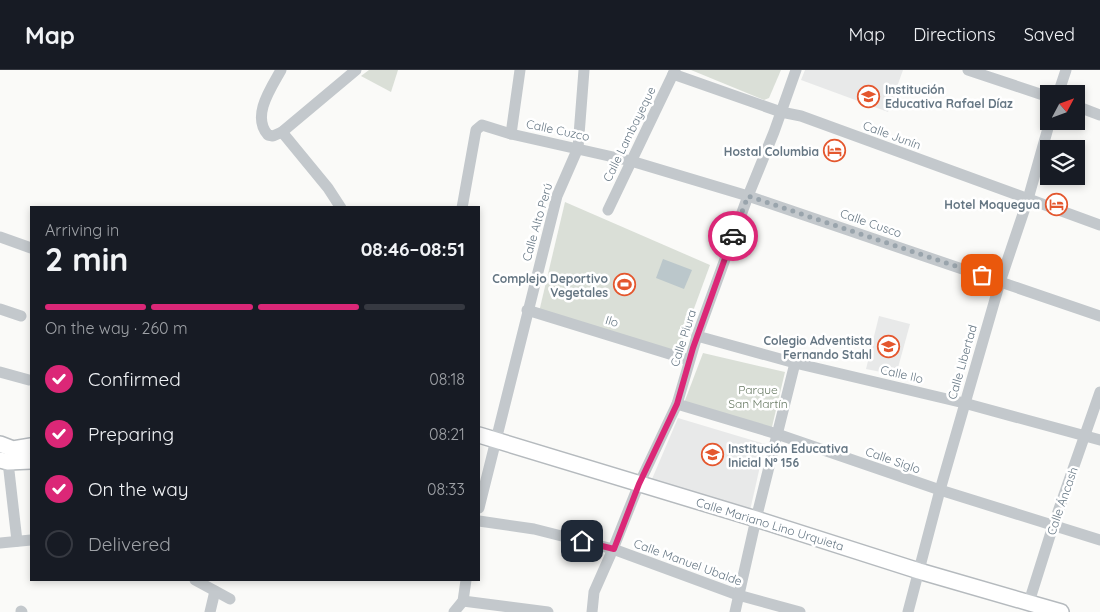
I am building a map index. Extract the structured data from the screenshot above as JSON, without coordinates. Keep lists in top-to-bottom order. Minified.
{"streets":{"main road":["Calle Mariano Lino Urquieta"],"street":["Calle Cuzco","Calle Lambayeque","Calle Junín","Calle Alto Perú","Calle Cusco","Ilo","Calle Piura","Calle Libertad","Calle Ilo","Calle Siglo","Calle Áncash","Calle Manuel Ubalde"]},"crossings":[["Calle Cuzco","Calle Lambayeque"],["Calle Cuzco","Calle Alto Perú"],["Calle Cuzco","Calle Cusco"],["Calle Lambayeque","Calle Junín"],["Calle Lambayeque","Calle Cusco"],["Calle Junín","Calle Piura"],["Calle Junín","Calle Libertad"],["Calle Alto Perú","Ilo"],["Calle Alto Perú","Calle Mariano Lino Urquieta"],["Calle Cusco","Calle Piura"],["Calle Cusco","Calle Libertad"],["Ilo","Calle Piura"],["Calle Piura","Calle Ilo"],["Calle Piura","Calle Siglo"],["Calle Piura","Calle Mariano Lino Urquieta"],["Calle Piura","Calle Manuel Ubalde"],["Calle Libertad","Calle Ilo"],["Calle Libertad","Calle Siglo"],["Calle Libertad","Calle Mariano Lino Urquieta"],["Calle Ilo","Calle Áncash"],["Calle Siglo","Calle Áncash"],["Calle Áncash","Calle Mariano Lino Urquieta"]],"parks":["Parque San Martín"],"places":{"school or university":["Institución Educativa Rafael Díaz","Colegio Adventista Fernando Stahl","Institución Educativa Inicial Nº 156"],"hotel":["Hostal Columbia","Hotel Moquegua"],"sports":["Complejo Deportivo Vegetales"]},"north":"top right","page":{"header":"Map","nav":["Map","Directions","Saved"],"heading":["2 min","Arriving in","08:46–08:51"],"bar":"On the way · 260 m","list":[["Confirmed","08:18"],["Preparing","08:21"],["On the way","08:33"],"Delivered"]}}
